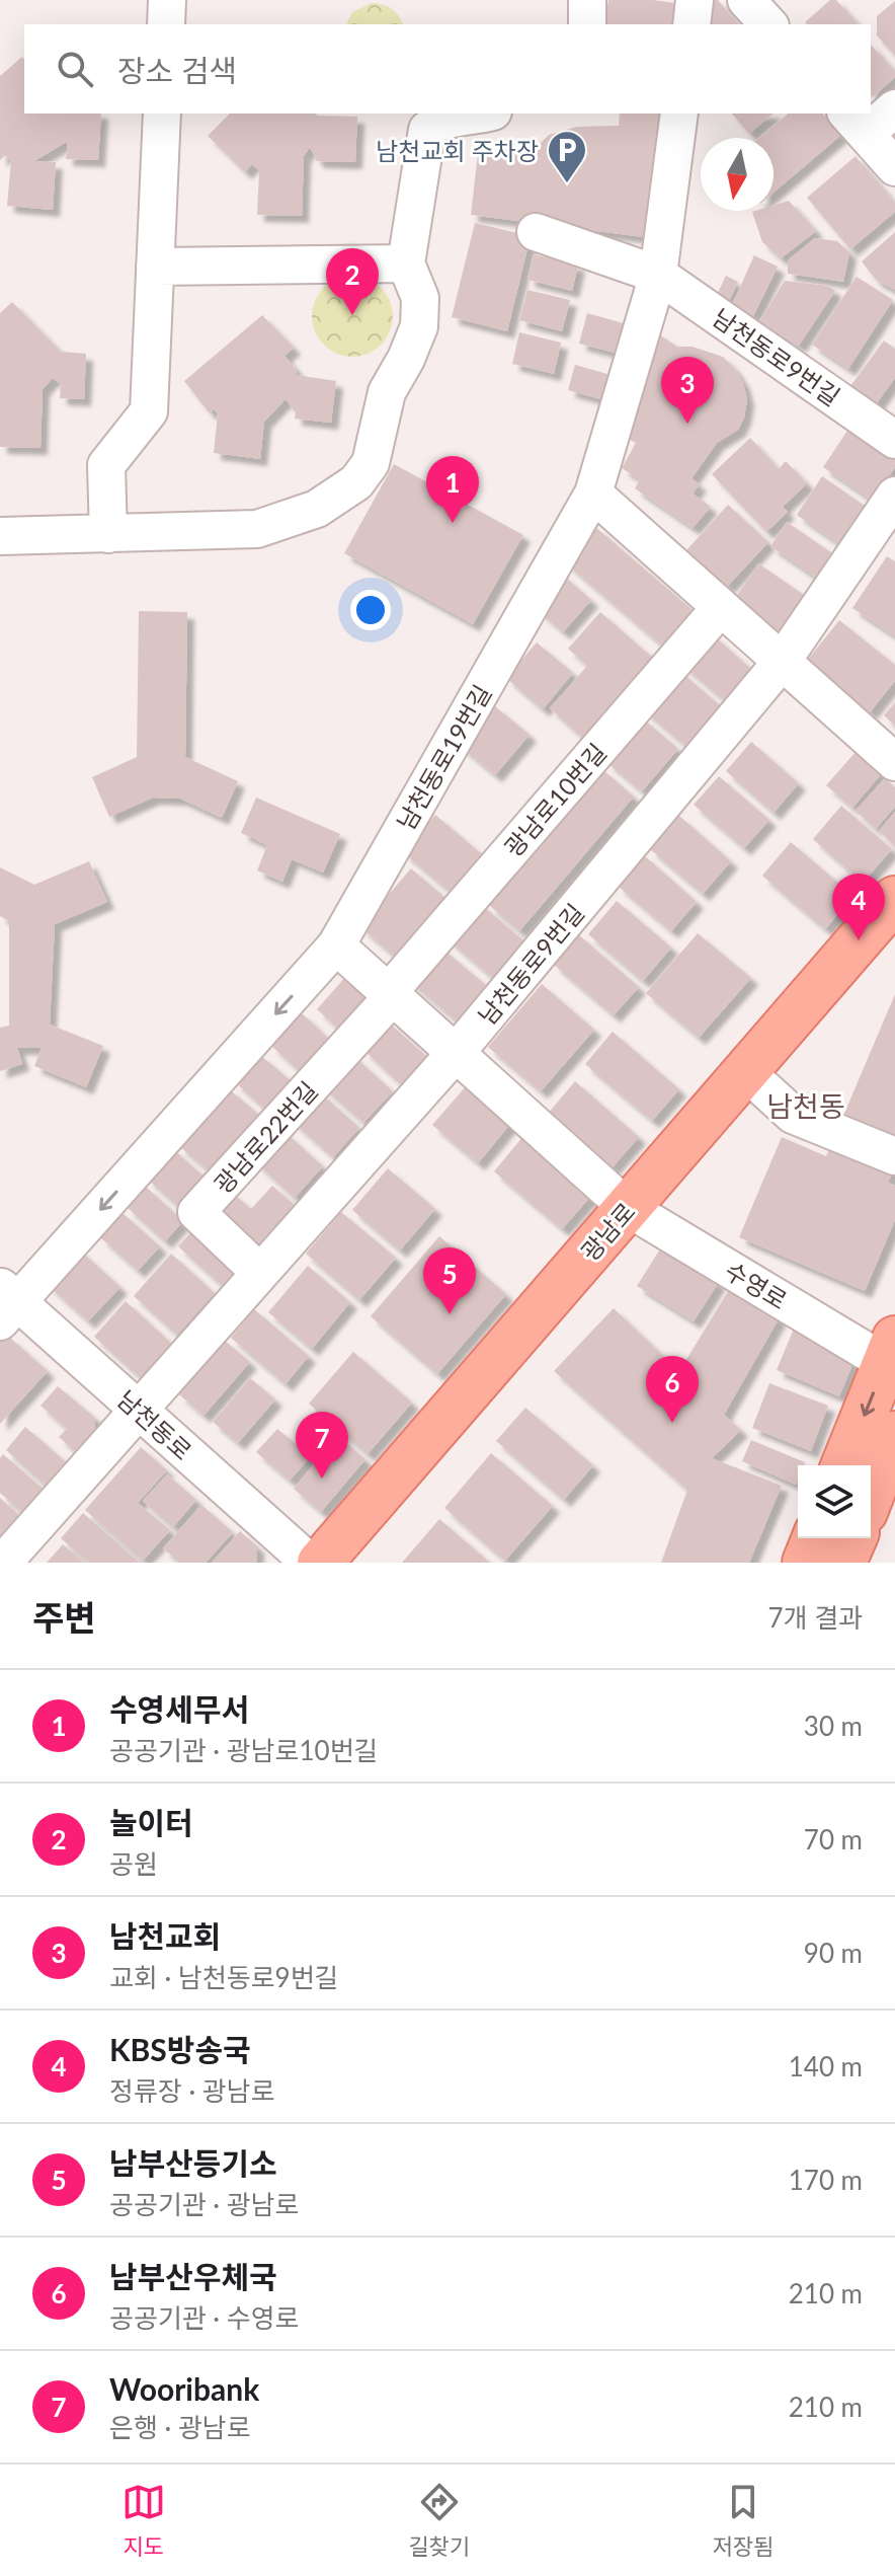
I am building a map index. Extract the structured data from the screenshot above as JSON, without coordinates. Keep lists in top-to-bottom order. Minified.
{"streets":{"main road":["광남로","수영로"],"street":["남천동로9번길","남천동로19번길","광남로10번길","광남로22번길","남천동로"]},"crossings":[["남천동로9번길","남천동로19번길"],["남천동로9번길","광남로22번길"],["남천동로9번길","남천동로"],["남천동로19번길","남천동로"],["광남로10번길","광남로22번길"],["광남로","수영로"]],"districts":["남천동"],"places":{"parking":["남천교회 주차장"]},"north":"bottom","page":{"search":"장소 검색","pins":["2","3","1","4","5","6","7"],"heading":["주변","7개 결과"],"list":[{"mark":"1","name":"수영세무서","note":"공공기관 · 광남로10번길","value":"30 m"},{"mark":"2","name":"놀이터","note":"공원","value":"70 m"},{"mark":"3","name":"남천교회","note":"교회 · 남천동로9번길","value":"90 m"},{"mark":"4","name":"KBS방송국","note":"정류장 · 광남로","value":"140 m"},{"mark":"5","name":"남부산등기소","note":"공공기관 · 광남로","value":"170 m"},{"mark":"6","name":"남부산우체국","note":"공공기관 · 수영로","value":"210 m"},{"mark":"7","name":"Wooribank","note":"은행 · 광남로","value":"210 m"}],"nav":["지도","길찾기","저장됨"]}}
